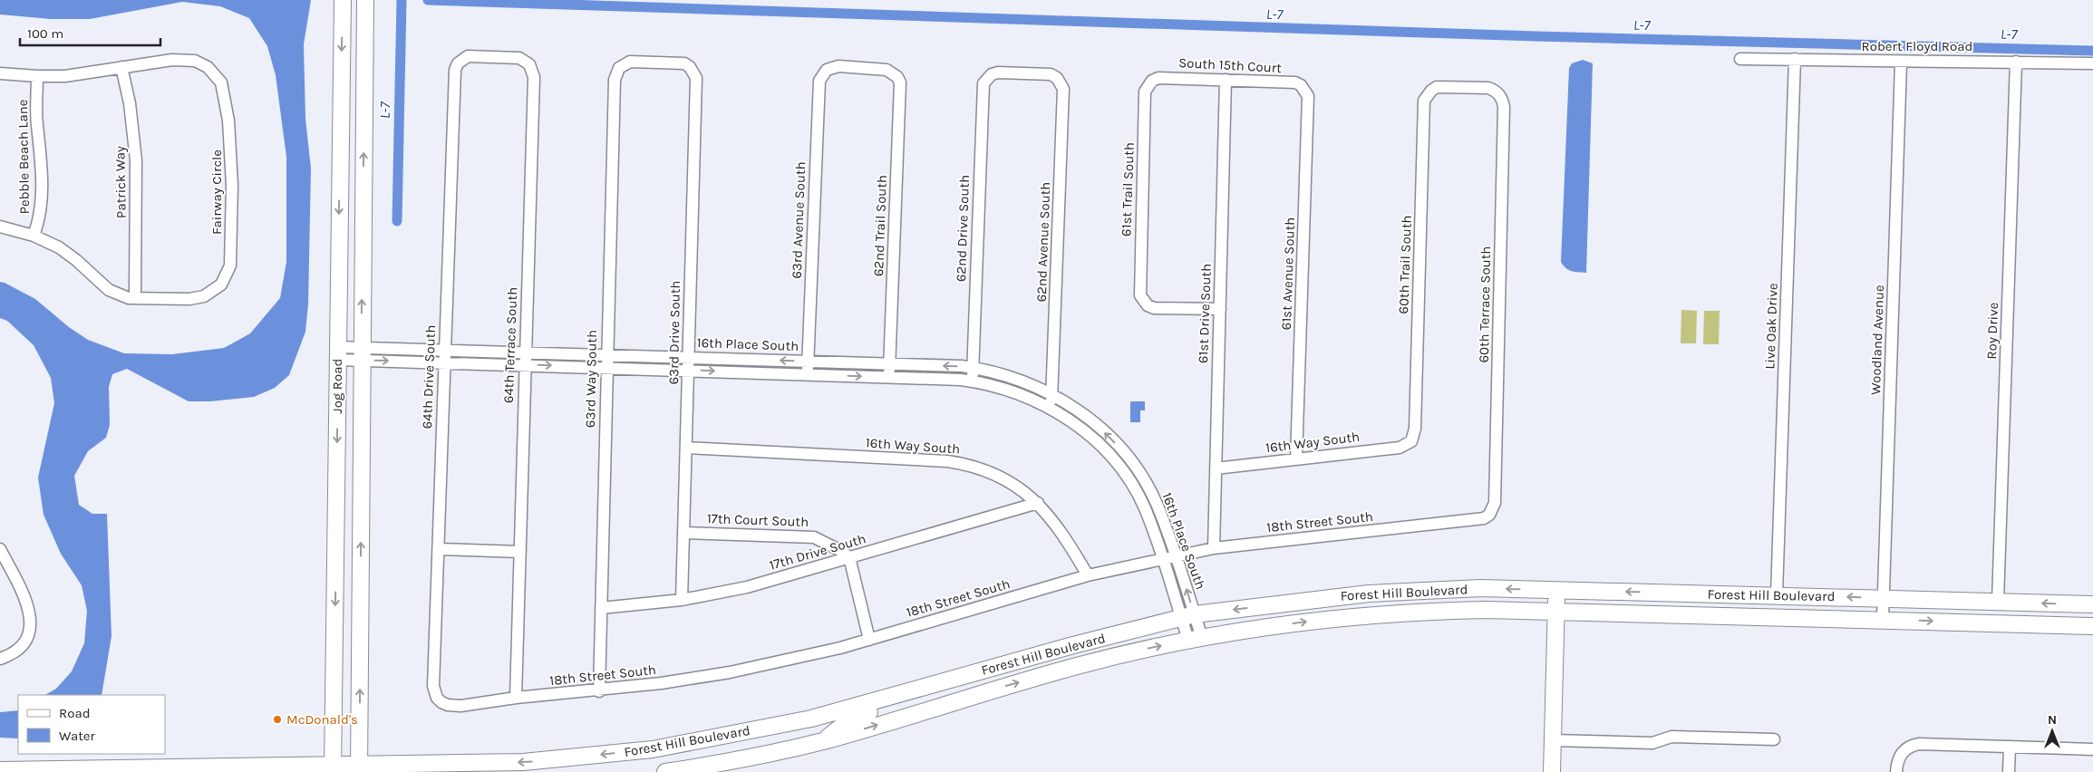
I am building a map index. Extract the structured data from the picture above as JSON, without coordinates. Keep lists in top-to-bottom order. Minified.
{"streets":{"main road":["Jog Road","Forest Hill Boulevard"],"street":["Robert Floyd Road","South 15th Court","Pebble Beach Lane","Patrick Way","61st Trail South","Fairway Circle","63rd Avenue South","62nd Trail South","62nd Drive South","62nd Avenue South","60th Trail South","61st Avenue South","60th Terrace South","61st Drive South","Live Oak Drive","Roy Drive","63rd Drive South","Woodland Avenue","16th Place South","64th Terrace South","64th Drive South","63rd Way South","16th Way South","17th Court South","18th Street South","17th Drive South"]},"crossings":[["Robert Floyd Road","Live Oak Drive"],["Robert Floyd Road","Roy Drive"],["Robert Floyd Road","Woodland Avenue"],["South 15th Court","61st Trail South"],["South 15th Court","61st Avenue South"],["South 15th Court","61st Drive South"],["Pebble Beach Lane","Fairway Circle"],["Patrick Way","Fairway Circle"],["61st Trail South","61st Drive South"],["63rd Avenue South","62nd Trail South"],["63rd Avenue South","16th Place South"],["62nd Trail South","16th Place South"],["62nd Drive South","62nd Avenue South"],["62nd Drive South","16th Place South"],["62nd Avenue South","16th Place South"],["60th Trail South","60th Terrace South"],["60th Trail South","16th Way South"],["61st Avenue South","16th Way South"],["60th Terrace South","18th Street South"],["61st Drive South","16th Way South"],["61st Drive South","18th Street South"],["Live Oak Drive","Forest Hill Boulevard"],["Roy Drive","Forest Hill Boulevard"],["63rd Drive South","16th Place South"],["63rd Drive South","63rd Way South"],["63rd Drive South","16th Way South"],["63rd Drive South","17th Court South"],["63rd Drive South","17th Drive South"],["Woodland Avenue","Forest Hill Boulevard"],["16th Place South","64th Terrace South"],["16th Place South","64th Drive South"],["16th Place South","63rd Way South"],["16th Place South","Jog Road"],["16th Place South","18th Street South"],["16th Place South","Forest Hill Boulevard"],["64th Terrace South","64th Drive South"],["64th Terrace South","18th Street South"],["64th Drive South","18th Street South"],["63rd Way South","18th Street South"],["63rd Way South","17th Drive South"],["Jog Road","Forest Hill Boulevard"],["16th Way South","18th Street South"],["16th Way South","17th Drive South"],["17th Court South","17th Drive South"]],"water":["L-7"],"places":["McDonald's"],"legend":["Road","Water"],"scale_bar":"100 m","north":"top"}
